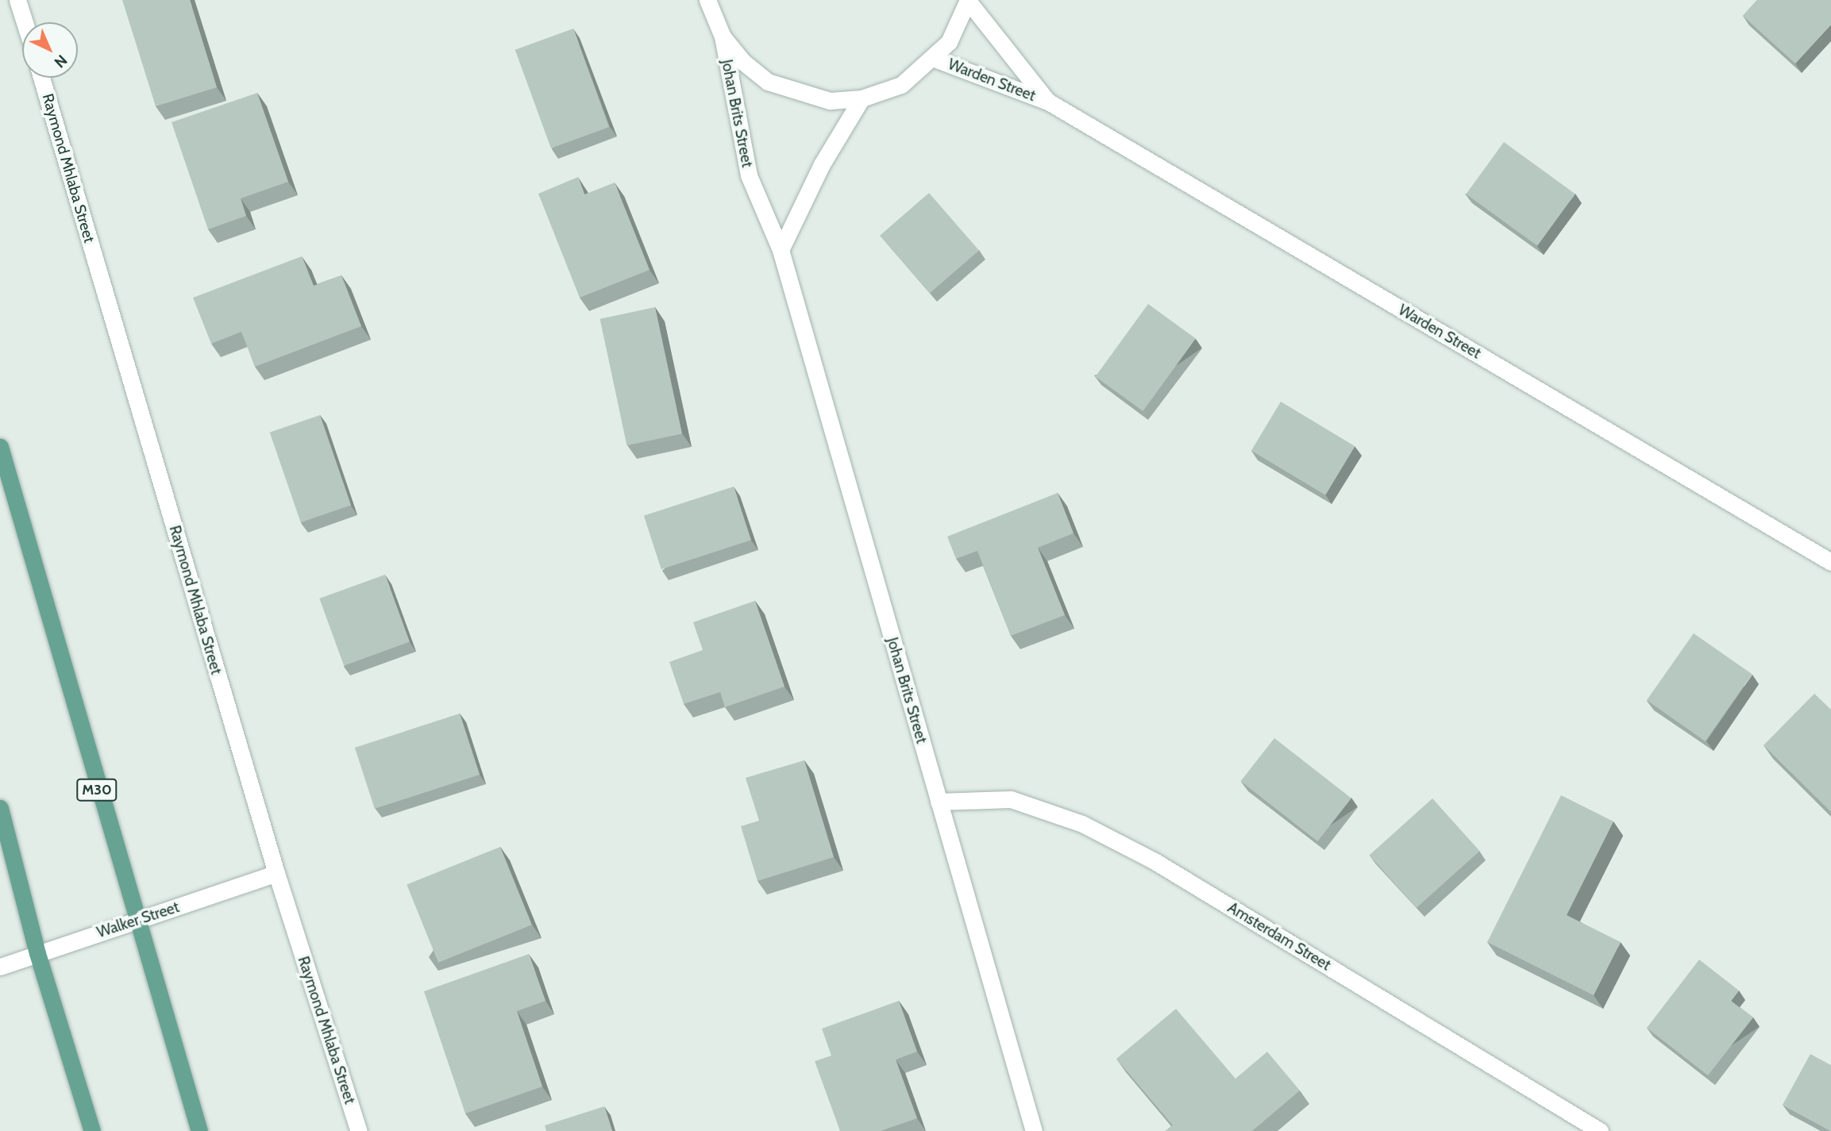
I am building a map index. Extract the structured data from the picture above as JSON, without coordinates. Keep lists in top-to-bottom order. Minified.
{"streets":{"main road":["M30"],"street":["Warden Street","Johan Brits Street","Raymond Mhlaba Street","Walker Street","Amsterdam Street"]},"crossings":[["Johan Brits Street","Amsterdam Street"],["Raymond Mhlaba Street","Walker Street"],["M30","Walker Street"]],"north":"bottom right"}
